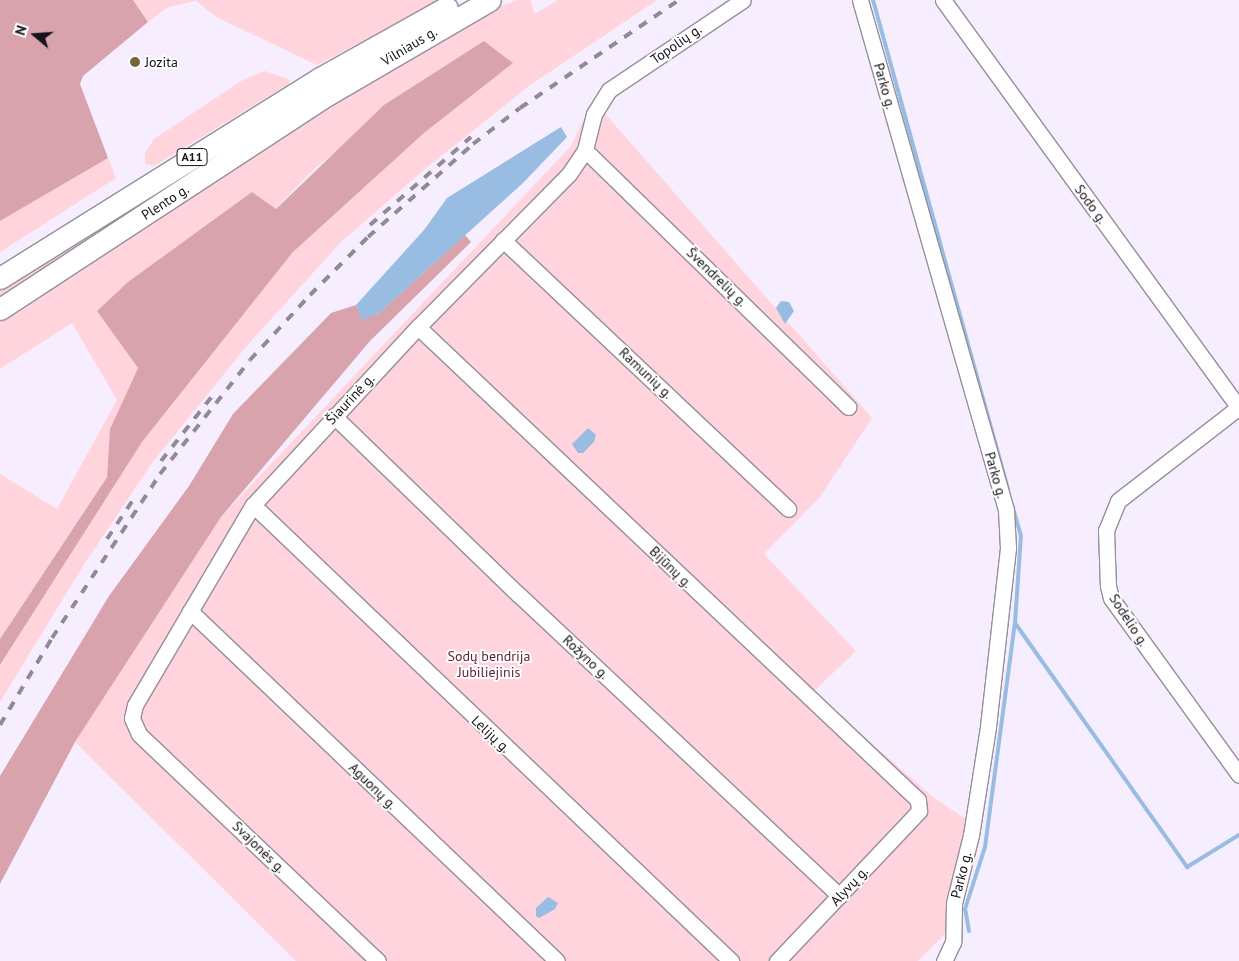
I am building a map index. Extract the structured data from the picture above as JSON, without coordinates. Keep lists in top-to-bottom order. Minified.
{"streets":{"highway":["Vilniaus g.","A11","Plento g."],"street":["Topolių g.","Parko g.","Sodo g.","Švendrelių g.","Ramunių g.","Šiaurinė g.","Bijūnų g.","Sodelio g.","Rožyno g.","Lelijų g.","Aguonų g.","Svajonės g.","Alyvų g."]},"crossings":[["Topolių g.","Šiaurinė g."],["Vilniaus g.","Plento g."],["Sodo g.","Sodelio g."],["Švendrelių g.","Šiaurinė g."],["Ramunių g.","Šiaurinė g."],["Šiaurinė g.","Bijūnų g."],["Šiaurinė g.","Rožyno g."],["Šiaurinė g.","Lelijų g."],["Šiaurinė g.","Aguonų g."],["Šiaurinė g.","Svajonės g."],["Bijūnų g.","Alyvų g."],["Rožyno g.","Alyvų g."]],"parks":["Sodų bendrija Jubiliejinis"],"places":["Jozita"],"north":"left"}
